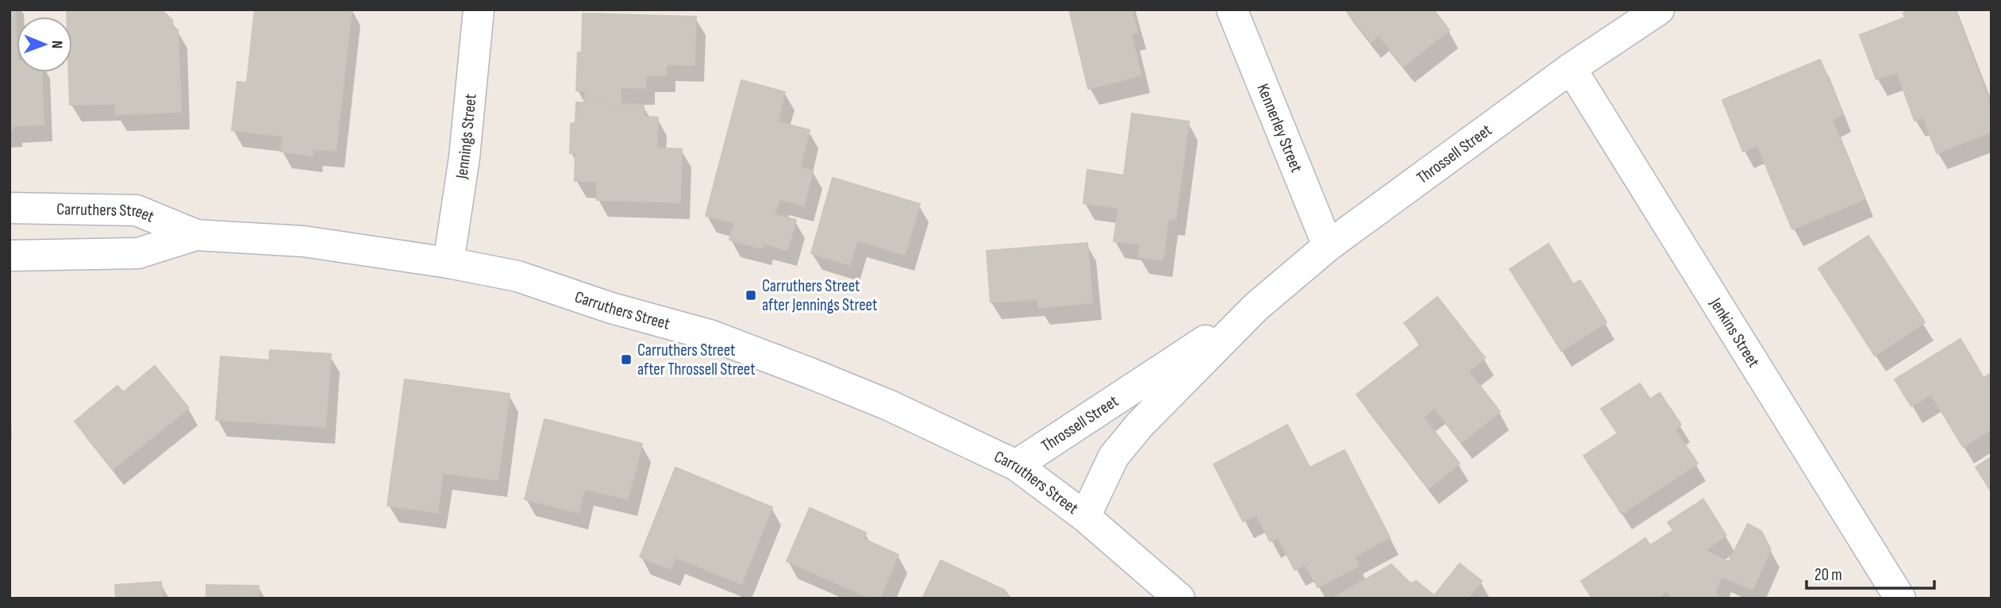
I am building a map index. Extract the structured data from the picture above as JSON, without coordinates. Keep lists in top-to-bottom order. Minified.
{"streets":{"street":["Kennerley Street","Jennings Street","Throssell Street","Carruthers Street","Jenkins Street"]},"crossings":[["Kennerley Street","Throssell Street"],["Jennings Street","Carruthers Street"],["Throssell Street","Carruthers Street"],["Throssell Street","Jenkins Street"]],"places":{"transit":["Carruthers Street after Jennings Street","Carruthers Street after Throssell Street"]},"scale_bar":"20 m","north":"right"}
